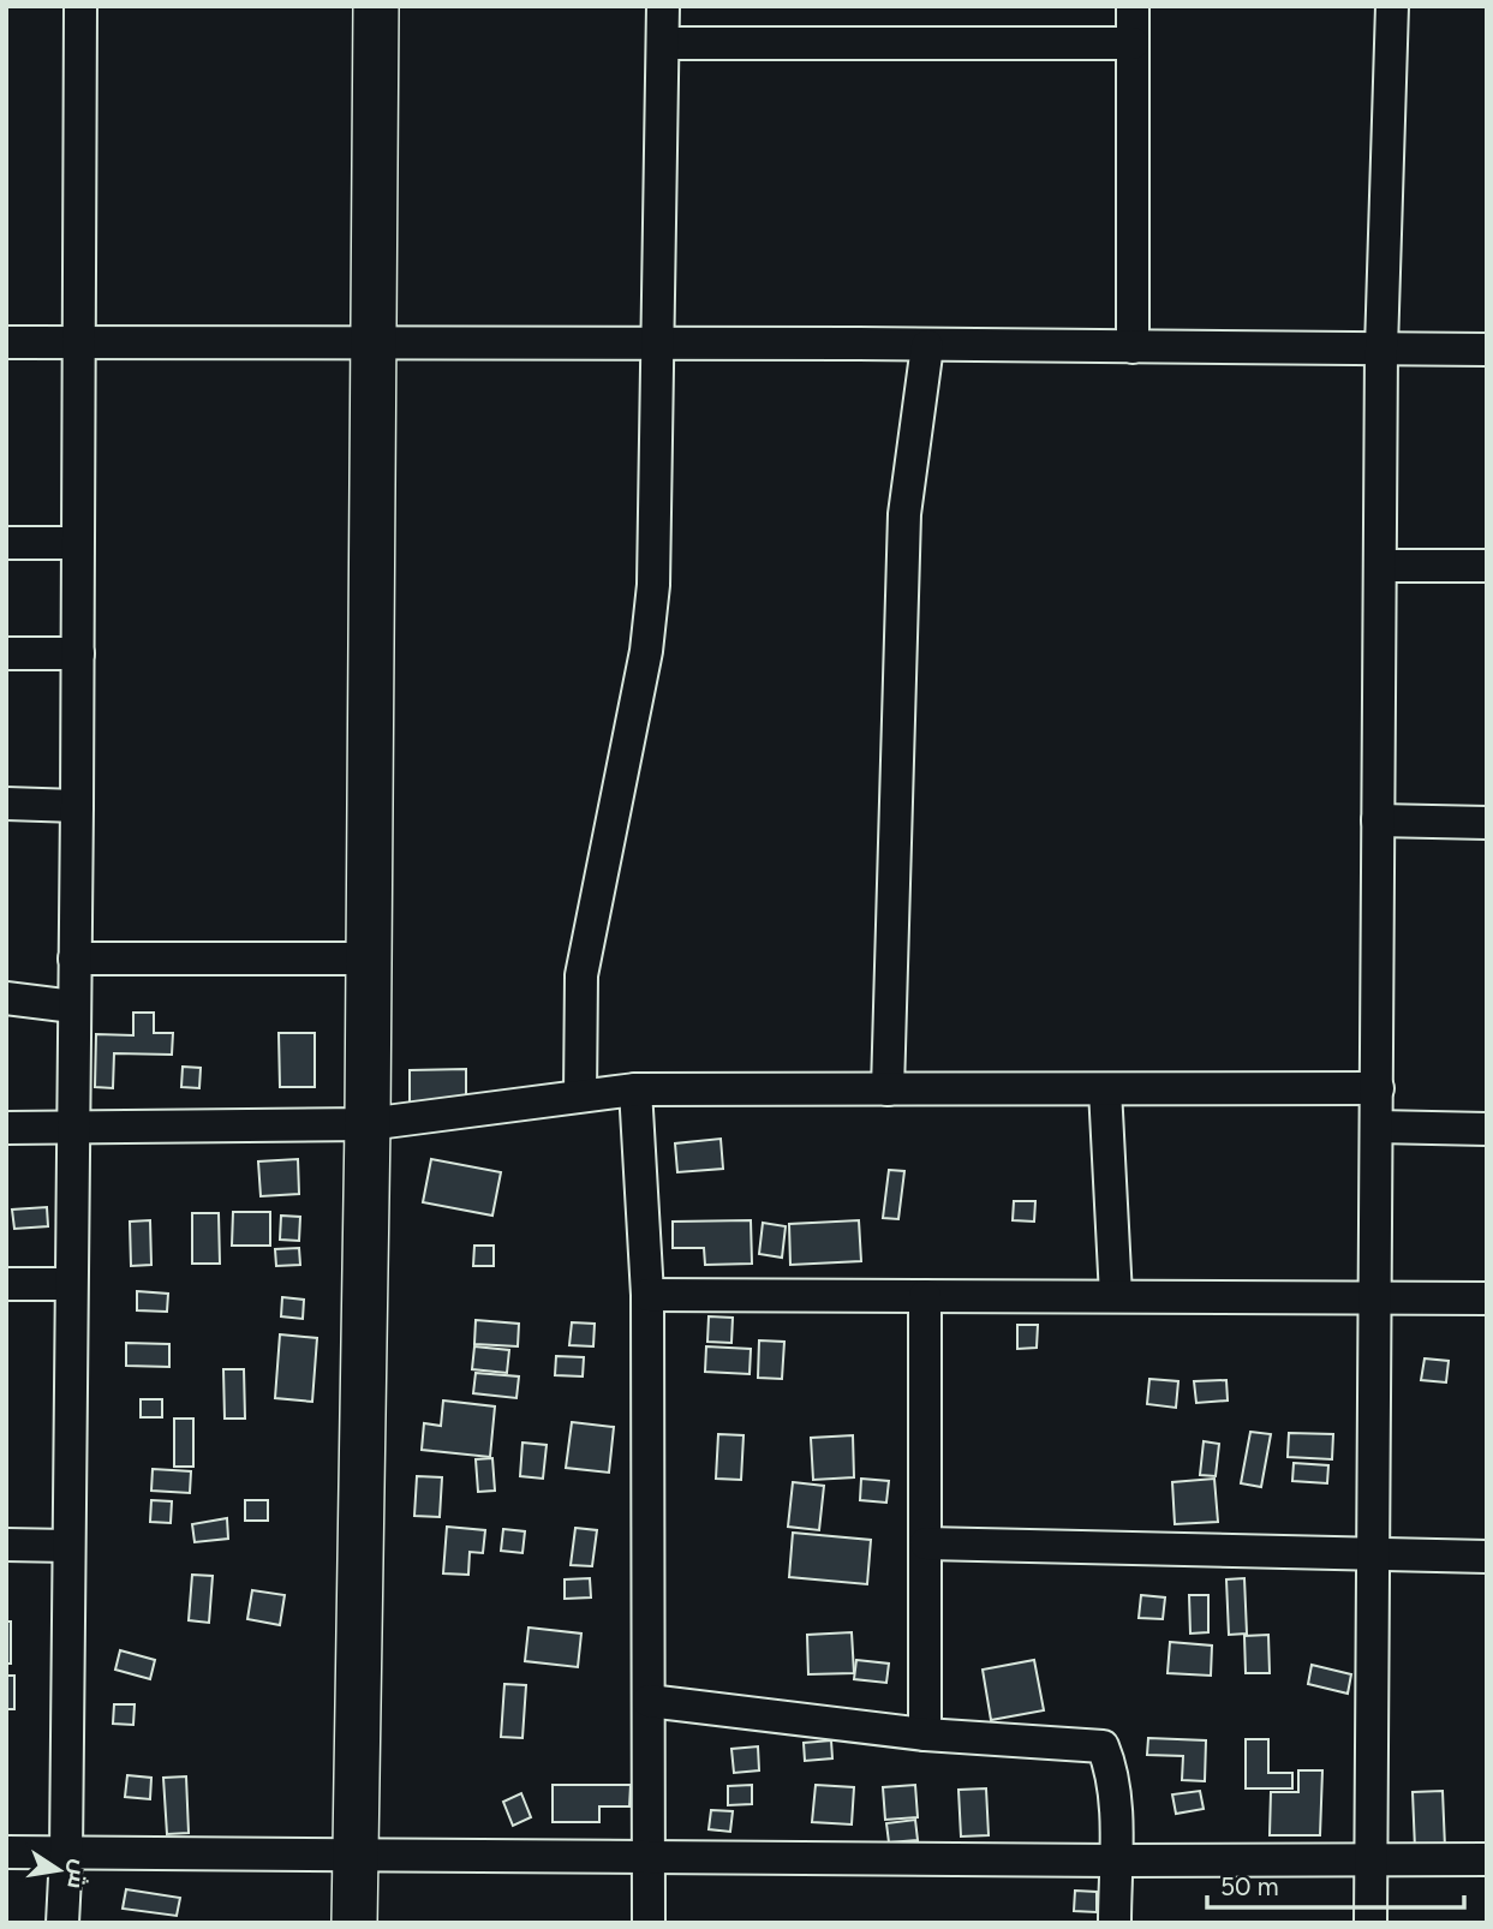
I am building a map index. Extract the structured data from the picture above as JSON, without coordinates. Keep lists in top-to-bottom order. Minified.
{"scale_bar":"50 m","north":"right"}
